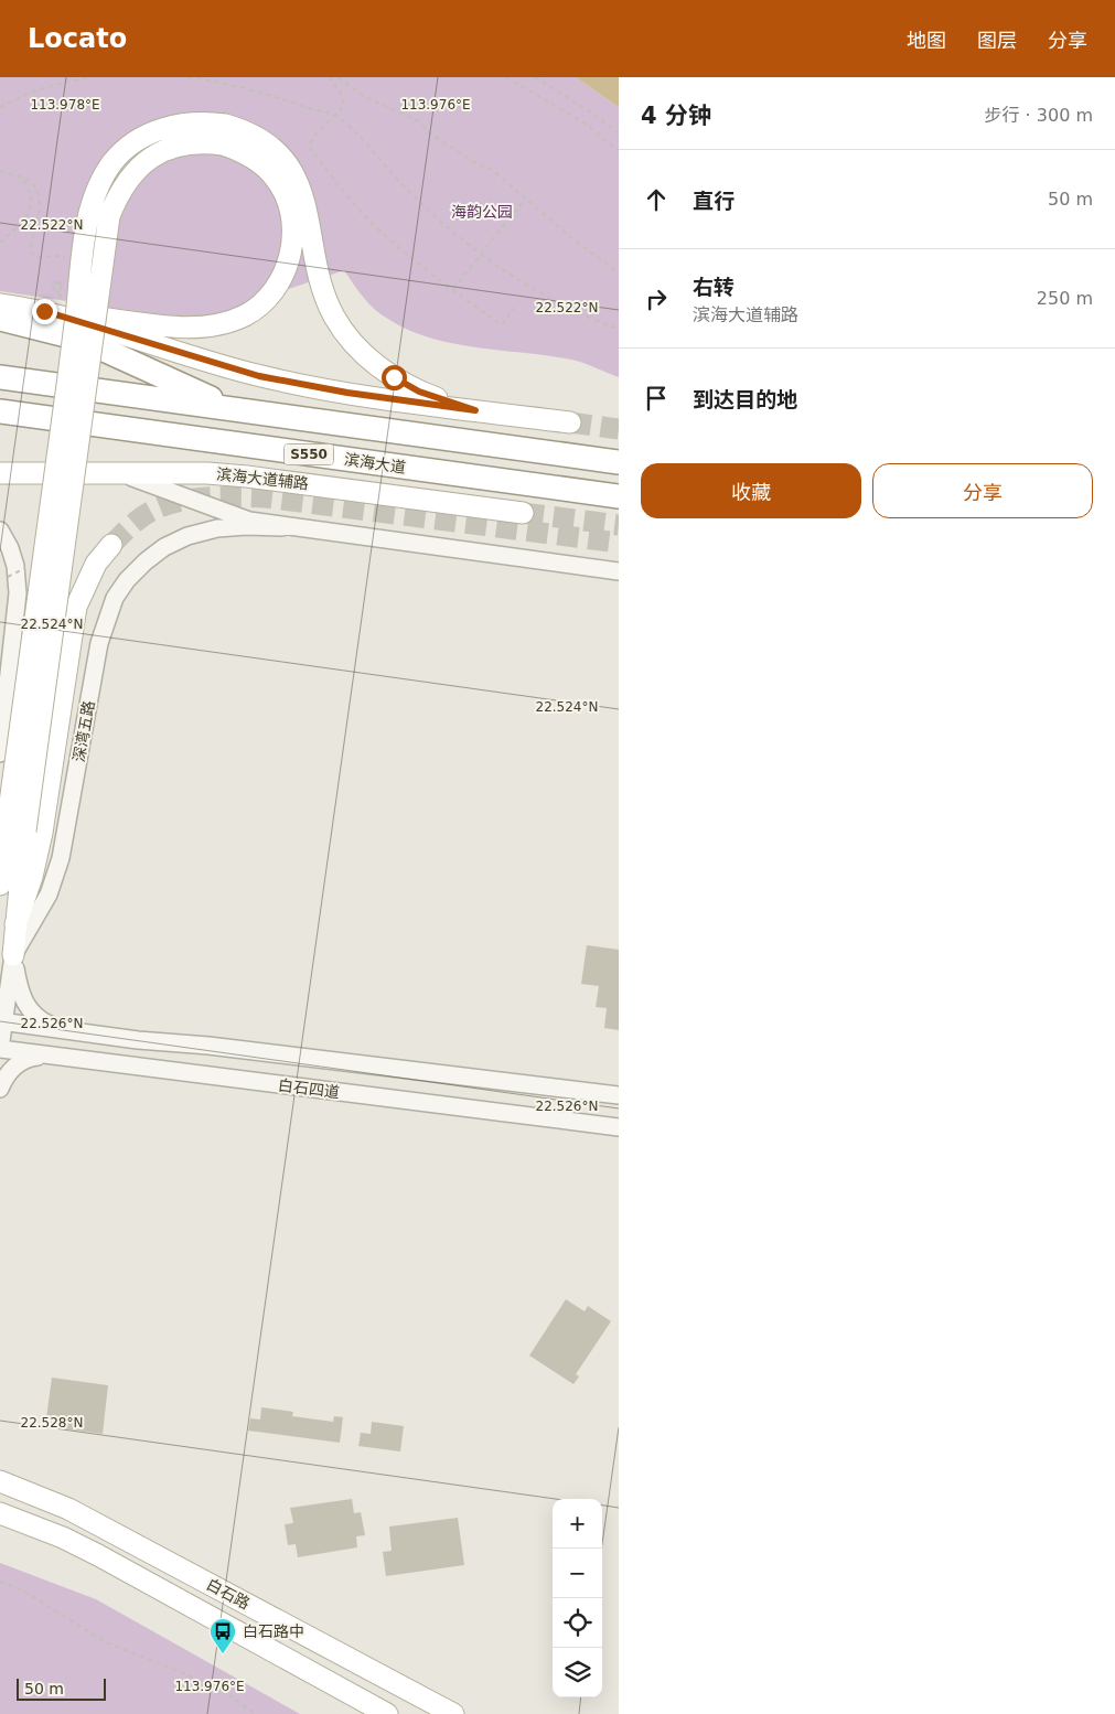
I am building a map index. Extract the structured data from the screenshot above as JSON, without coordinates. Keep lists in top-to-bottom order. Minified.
{"streets":{"highway":["S550","滨海大道"],"main road":["滨海大道辅路","白石路"],"street":["深湾五路","白石四道"]},"crossings":[["深湾五路","白石四道"]],"parks":["海韵公园"],"places":{"bus stop":["白石路中"]},"scale_bar":"50 m","page":{"header":"Locato","nav":["地图","图层","分享"],"heading":["4 分钟","步行 · 300 m"],"list":[["直行","50 m"],["右转","滨海大道辅路","250 m"],"到达目的地"],"buttons":["收藏","分享"],"map_buttons":["+","−"],"scale":"50 m"},"coordinates":["113.978°E","113.976°E","22.522°N","22.524°N","22.526°N","22.528°N"]}
